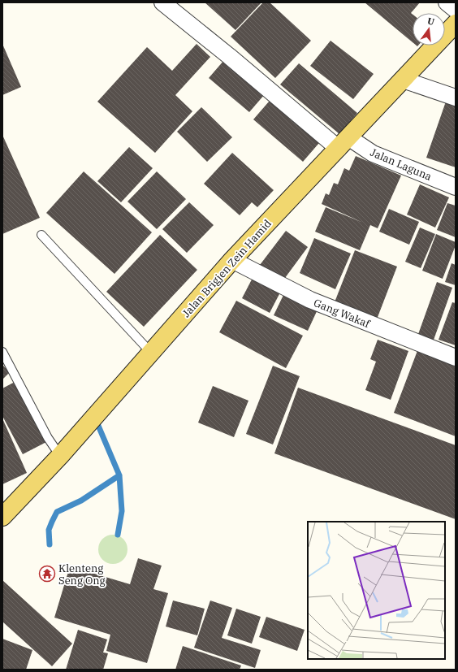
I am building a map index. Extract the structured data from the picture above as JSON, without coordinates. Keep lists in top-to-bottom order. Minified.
{"streets":{"main road":["Jalan Brigjen Zein Hamid"],"street":["Jalan Laguna","Gang Wakaf"]},"crossings":[["Jalan Laguna","Jalan Brigjen Zein Hamid"],["Jalan Brigjen Zein Hamid","Gang Wakaf"]],"places":{"temple":["Klenteng Seng Ong"]},"north":"top"}
